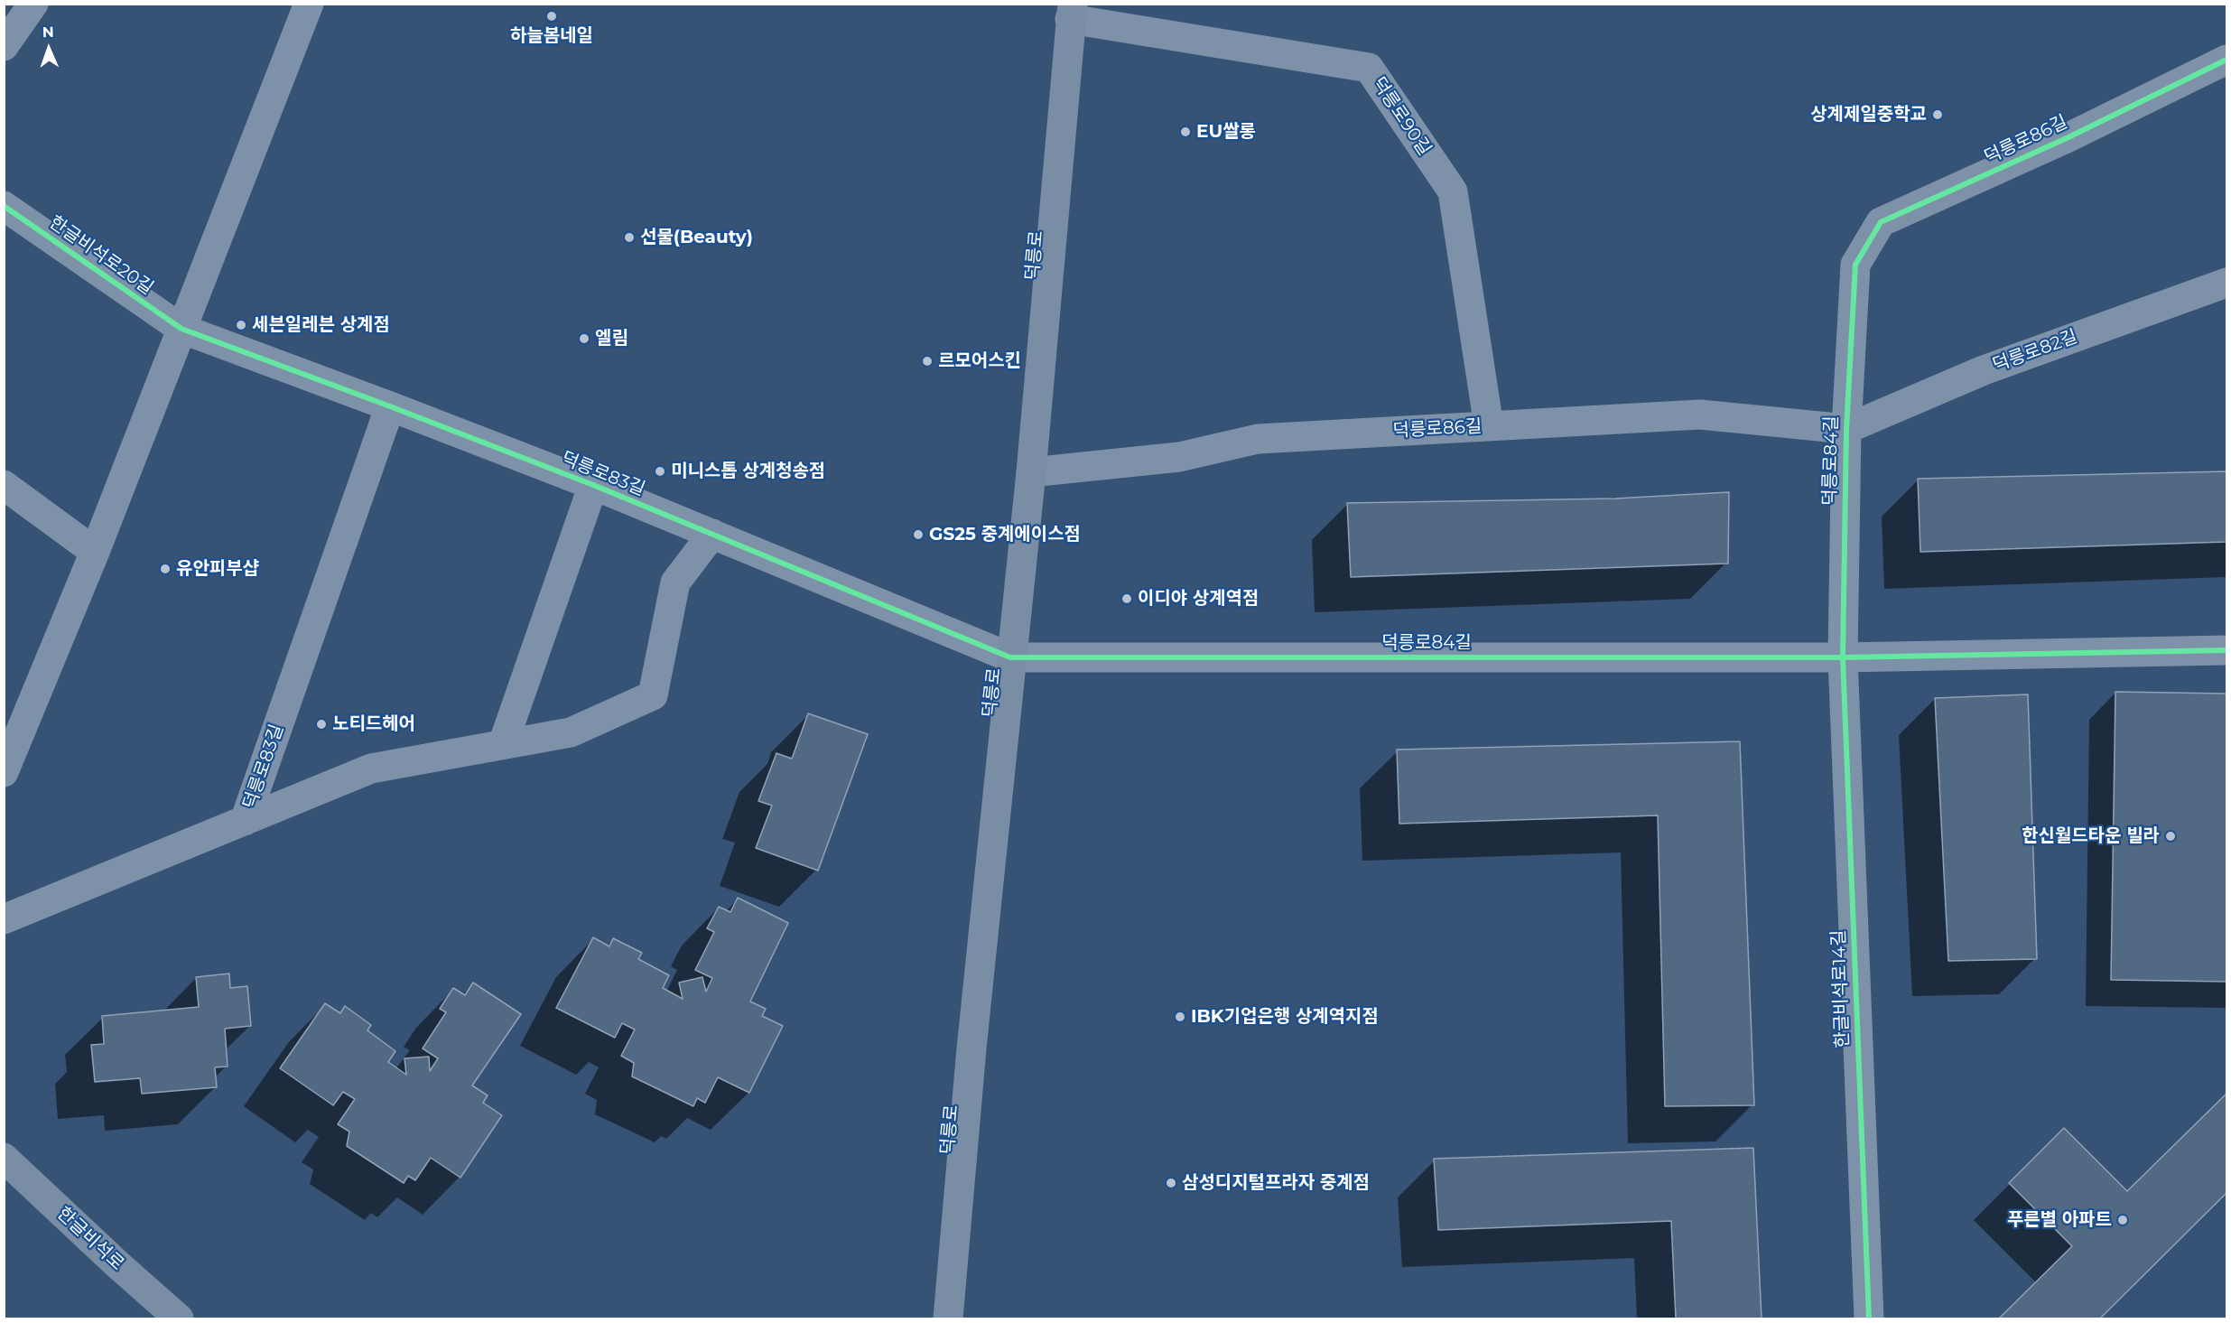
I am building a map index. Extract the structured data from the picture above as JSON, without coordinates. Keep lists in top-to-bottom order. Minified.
{"streets":{"main road":["덕릉로","한글비석로"],"street":["덕릉로90길","덕릉로86길","한글비석로20길","덕릉로82길","덕릉로84길","덕릉로83길","한글비석로14길"]},"crossings":[["덕릉로90길","덕릉로86길"],["덕릉로90길","덕릉로"],["덕릉로86길","덕릉로"],["덕릉로86길","덕릉로82길"],["덕릉로86길","덕릉로84길"],["한글비석로20길","덕릉로83길"],["덕릉로","덕릉로84길"],["덕릉로","덕릉로83길"],["덕릉로82길","덕릉로84길"],["덕릉로84길","덕릉로83길"],["덕릉로84길","한글비석로14길"]],"places":["하늘봄네일","상계제일중학교","EU쌀롱","선물(Beauty)","세븐일레븐 상계점","엘림","르모어스킨","미니스톱 상계청송점","GS25 중계에이스점","유안피부샵","이디야 상계역점","노티드헤어","한신월드타운 빌라","IBK기업은행 상계역지점","삼성디지털프라자 중계점","푸른별 아파트"],"north":"top"}
